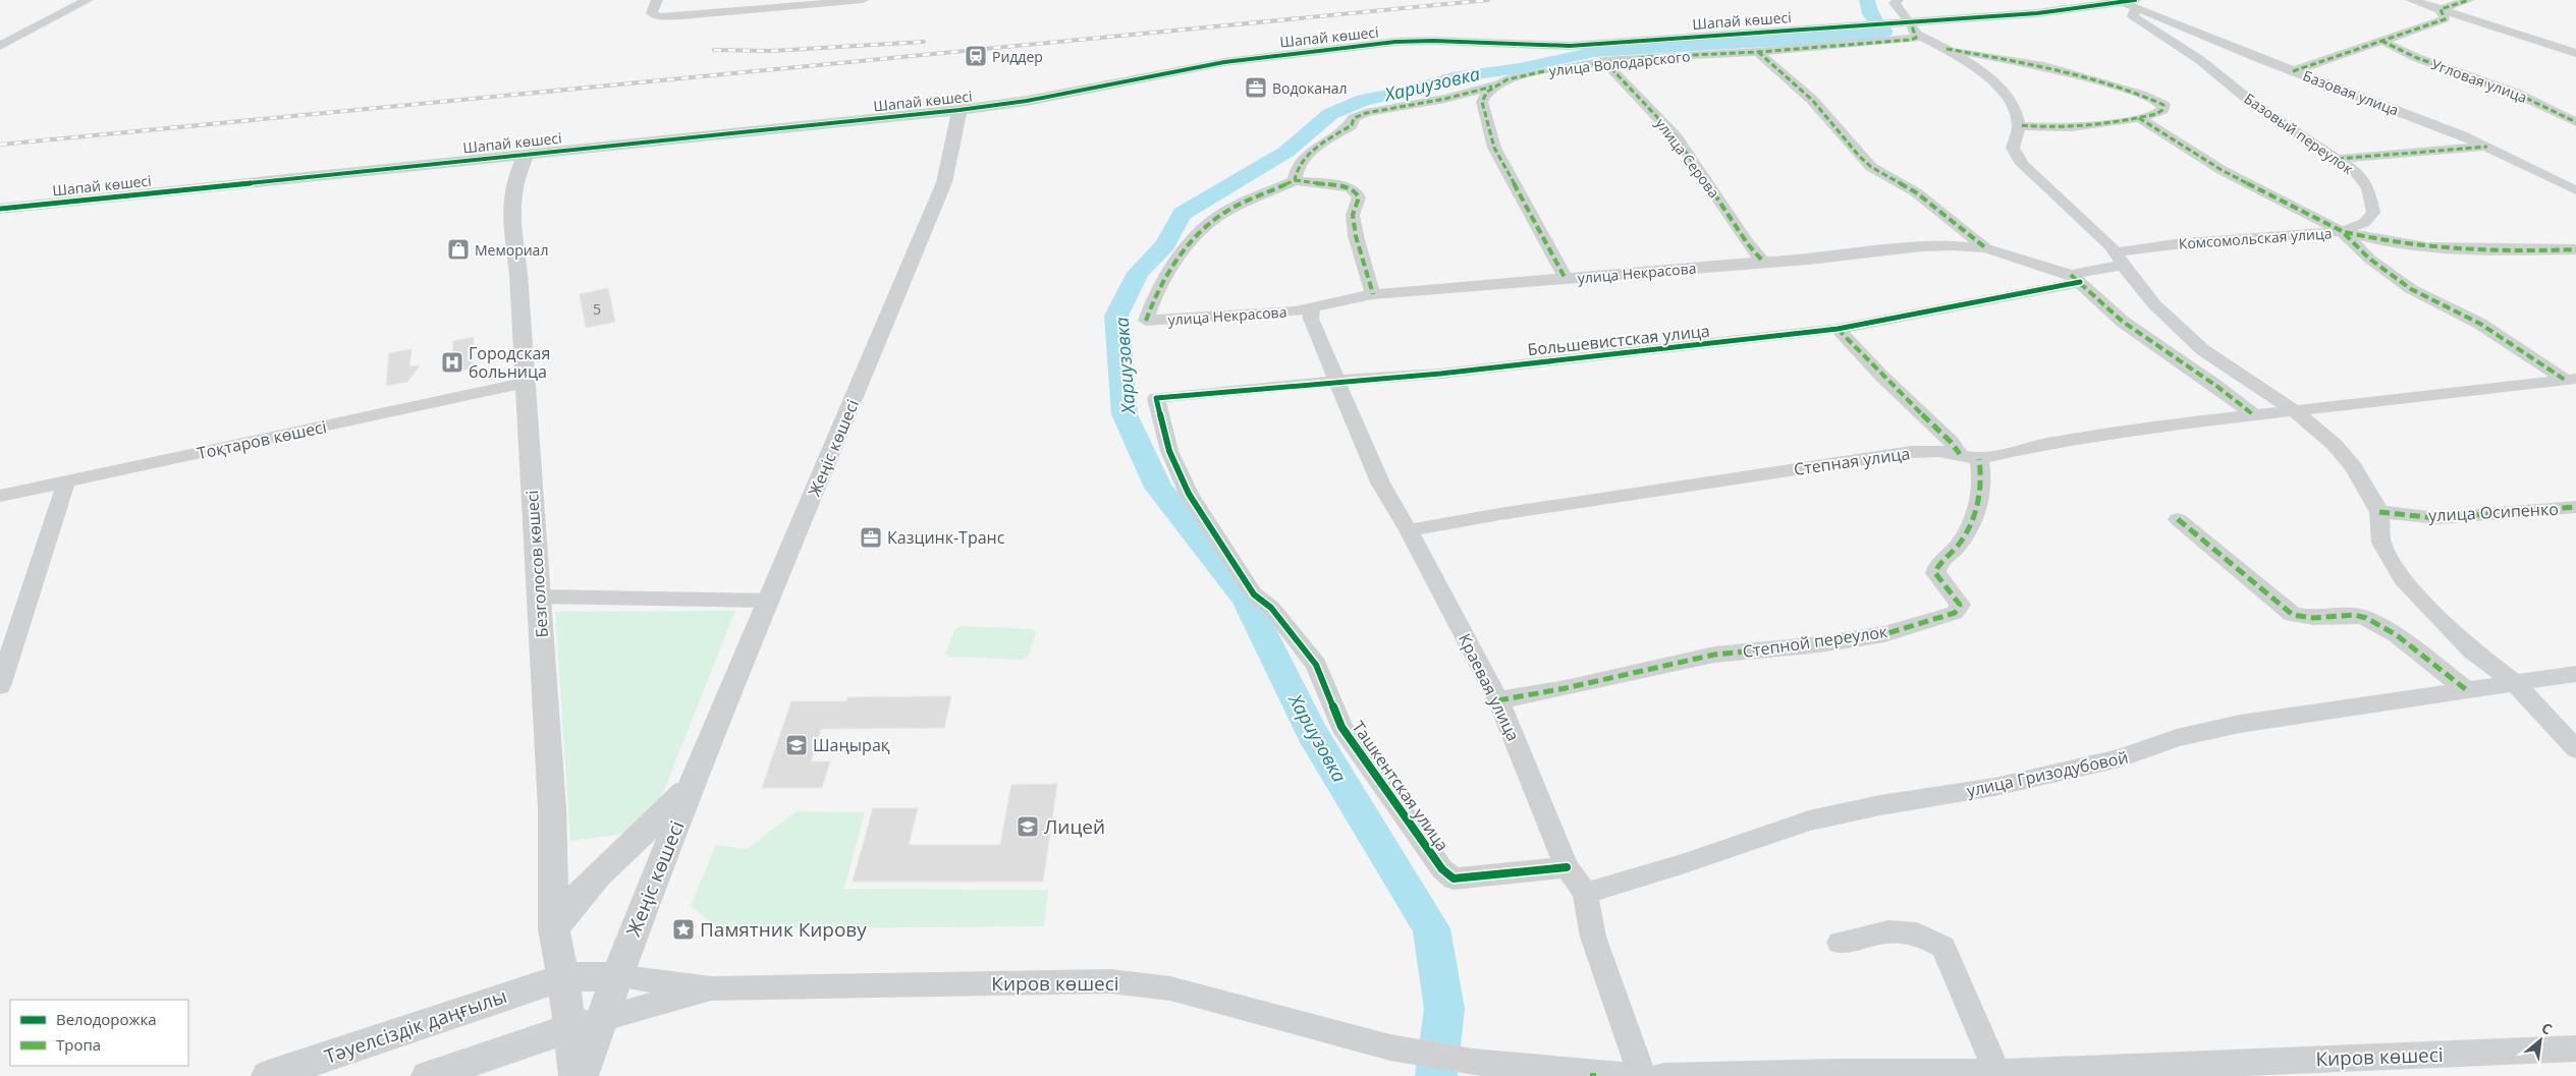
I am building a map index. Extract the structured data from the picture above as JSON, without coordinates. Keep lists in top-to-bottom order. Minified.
{"streets":{"street":["Шапай көшесі","улица Володарского","Угловая улица","Базовая улица","Базовый переулок","улица Серова","Комсомольская улица","улица Некрасова","Большевистская улица","Тоқтаров көшесі","Жеңіс көшесі","Степная улица","улица Осипенко","Безголосов көшесі","Степной переулок","Краевая улица","улица Гризодубовой","Ташкентская улица","Киров көшесі","Тәуелсіздік даңғылы"]},"crossings":[["Шапай көшесі","улица Володарского"],["Шапай көшесі","Базовая улица"],["Шапай көшесі","Базовый переулок"],["Шапай көшесі","Жеңіс көшесі"],["Шапай көшесі","Безголосов көшесі"],["улица Володарского","улица Серова"],["улица Володарского","улица Некрасова"],["Базовая улица","Базовый переулок"],["Базовый переулок","Комсомольская улица"],["улица Серова","улица Некрасова"],["Комсомольская улица","улица Некрасова"],["улица Некрасова","Большевистская улица"],["улица Некрасова","Краевая улица"],["Большевистская улица","Краевая улица"],["Большевистская улица","Ташкентская улица"],["Тоқтаров көшесі","Безголосов көшесі"],["Жеңіс көшесі","Безголосов көшесі"],["Жеңіс көшесі","Тәуелсіздік даңғылы"],["Степная улица","Степной переулок"],["Степная улица","Краевая улица"],["Безголосов көшесі","Тәуелсіздік даңғылы"],["Степной переулок","Краевая улица"],["Краевая улица","улица Гризодубовой"],["Краевая улица","Ташкентская улица"]],"water":["Хариузовка"],"places":{"station":["Риддер"],"office":["Водоканал","Казцинк-Транс"],"shop":["Мемориал"],"hospital":["Городская больница"],"school or university":["Шаңырақ","Лицей"],"place":["Памятник Кирову"]},"house_numbers":["5"],"legend":["Велодорожка","Тропа"],"north":"top right"}
